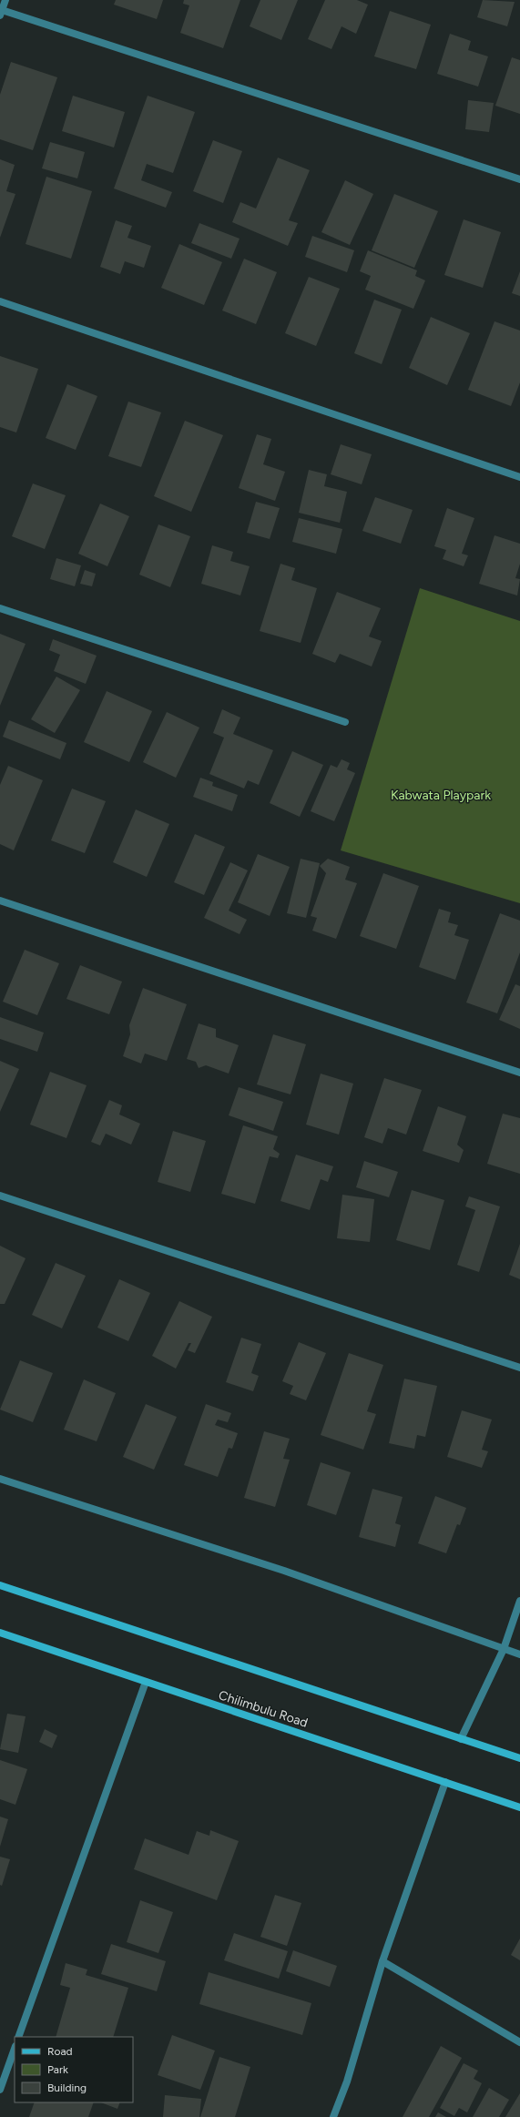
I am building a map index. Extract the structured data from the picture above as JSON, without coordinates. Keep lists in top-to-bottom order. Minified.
{"streets":{"main road":["Chilimbulu Road"]},"parks":["Kabwata Playpark"],"legend":["Road","Park","Building"]}
